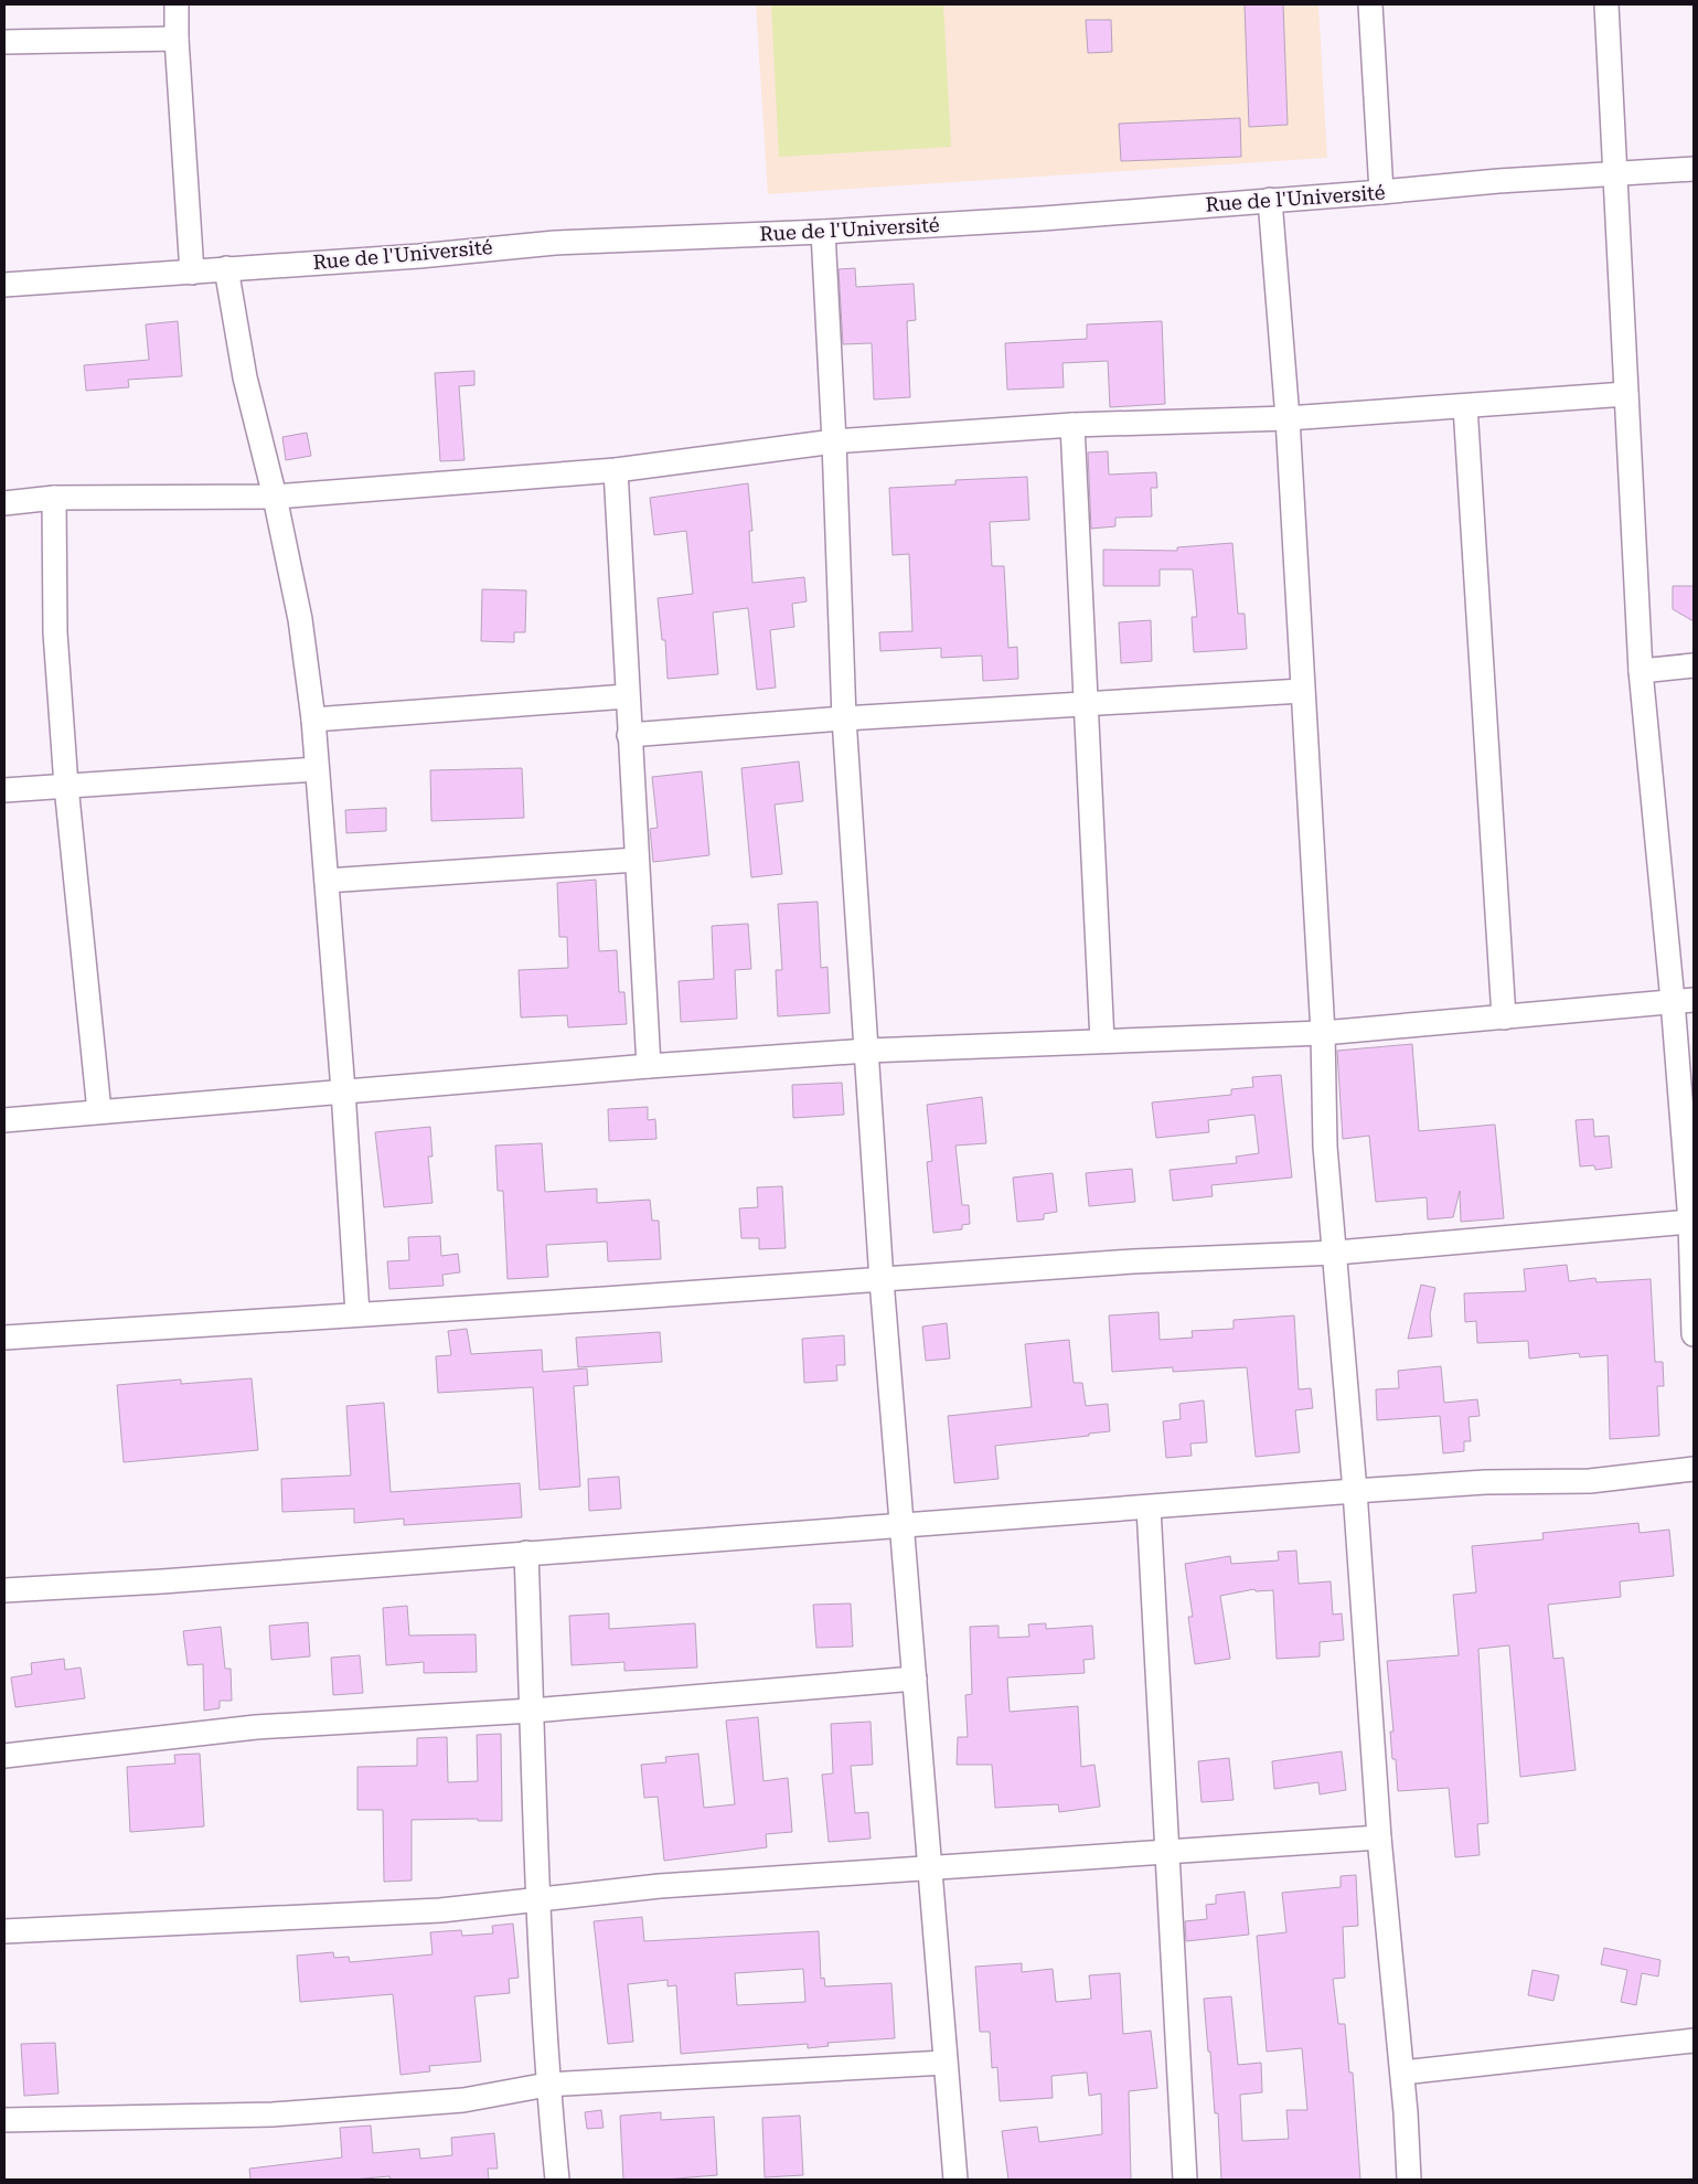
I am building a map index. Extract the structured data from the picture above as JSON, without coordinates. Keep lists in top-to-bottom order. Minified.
{"streets":{"street":["Rue de l'Université"]}}
